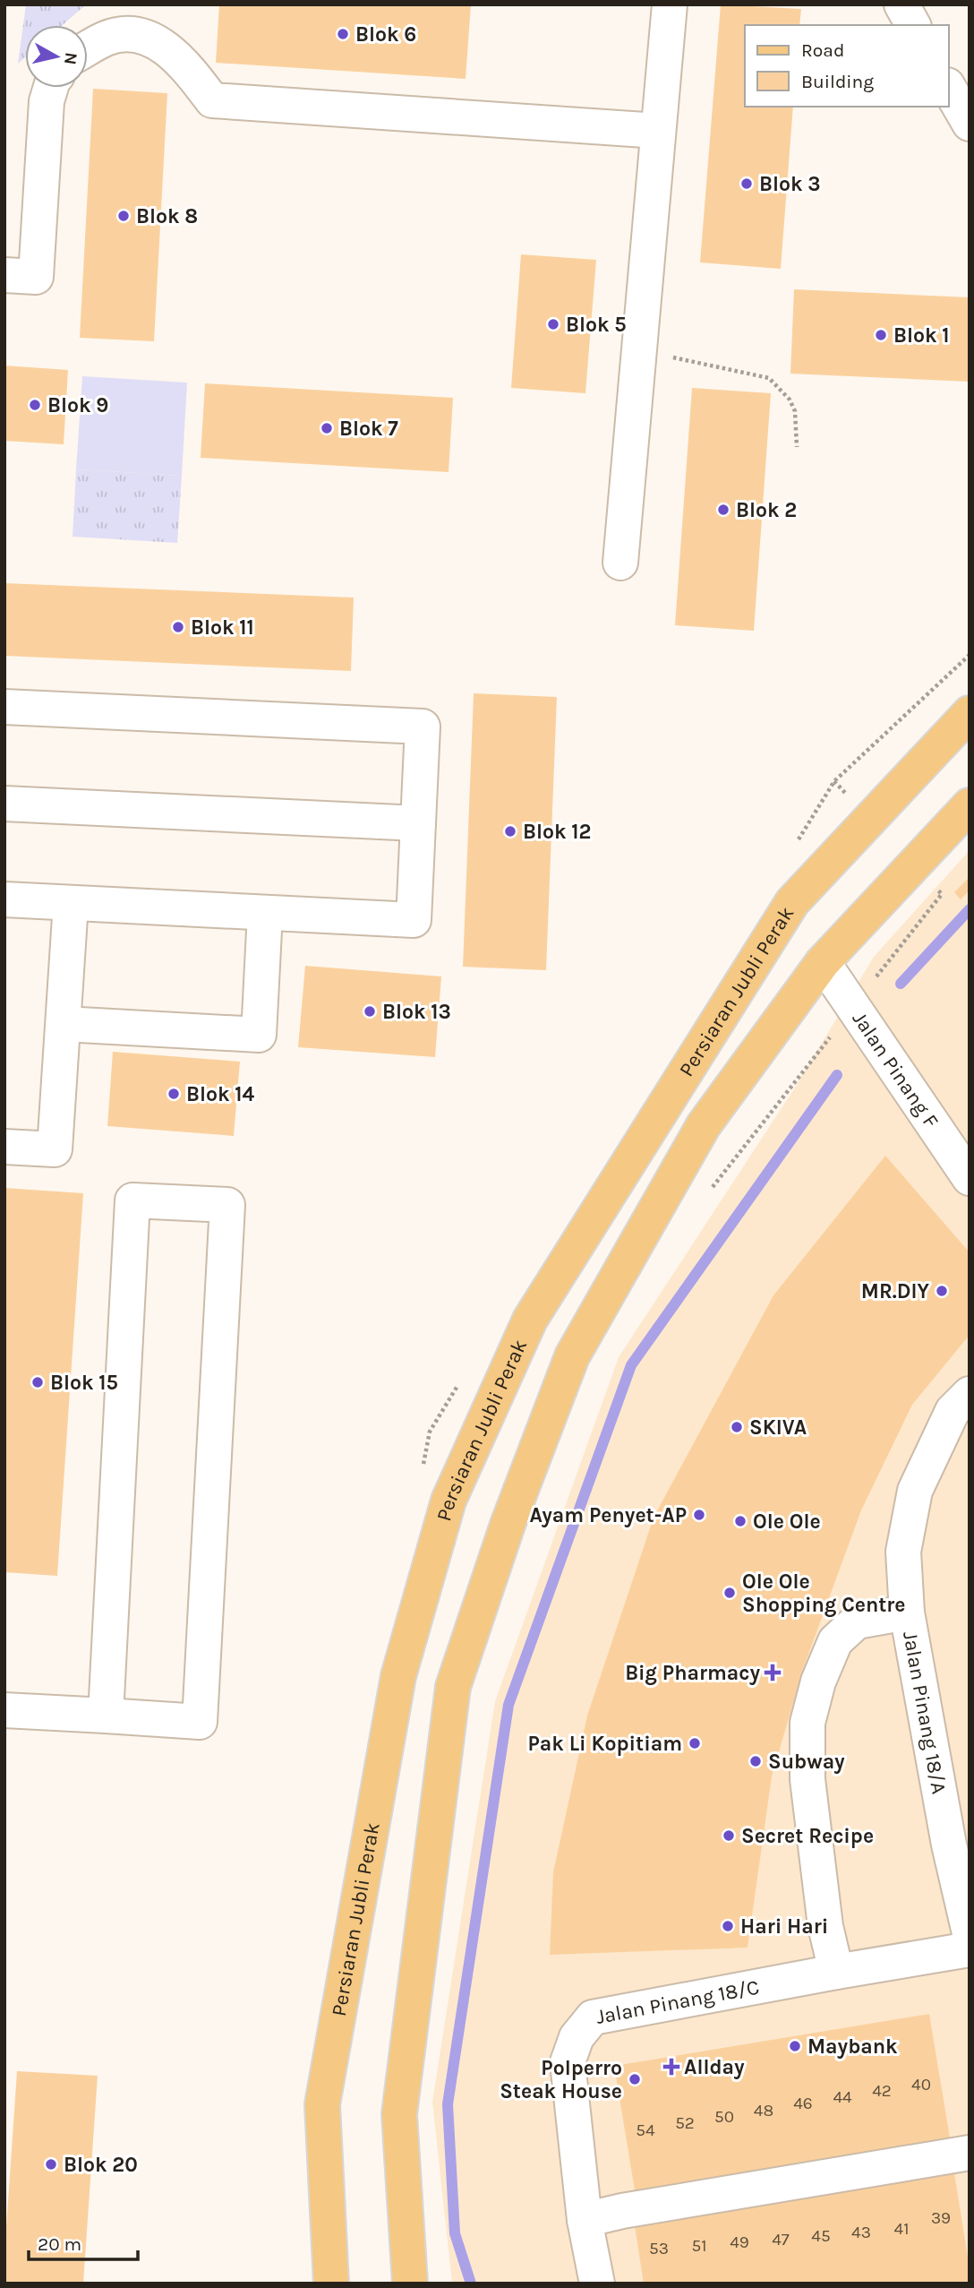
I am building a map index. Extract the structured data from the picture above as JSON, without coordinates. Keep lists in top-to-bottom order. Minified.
{"streets":{"main road":["Persiaran Jubli Perak"],"street":["Jalan Pinang F","Jalan Pinang 18/A","Jalan Pinang 18/C"]},"places":{"other":["Blok 6","Blok 3","Blok 8","Blok 5","Blok 1","Blok 9","Blok 7","Blok 2","Blok 11","Blok 12","Blok 13","Blok 14","MR.DIY","Blok 15","SKIVA","Ayam Penyet-AP","Ole Ole","Ole Ole Shopping Centre","Pak Li Kopitiam","Subway","Secret Recipe","Hari Hari","Maybank","Polperro Steak House","Blok 20"],"health":["Big Pharmacy","Allday"]},"house_numbers":["40","42","44","46","48","50","52","54","39","41","43","45","47","49","51","53"],"legend":["Road","Building"],"scale_bar":"20 m","north":"right"}
